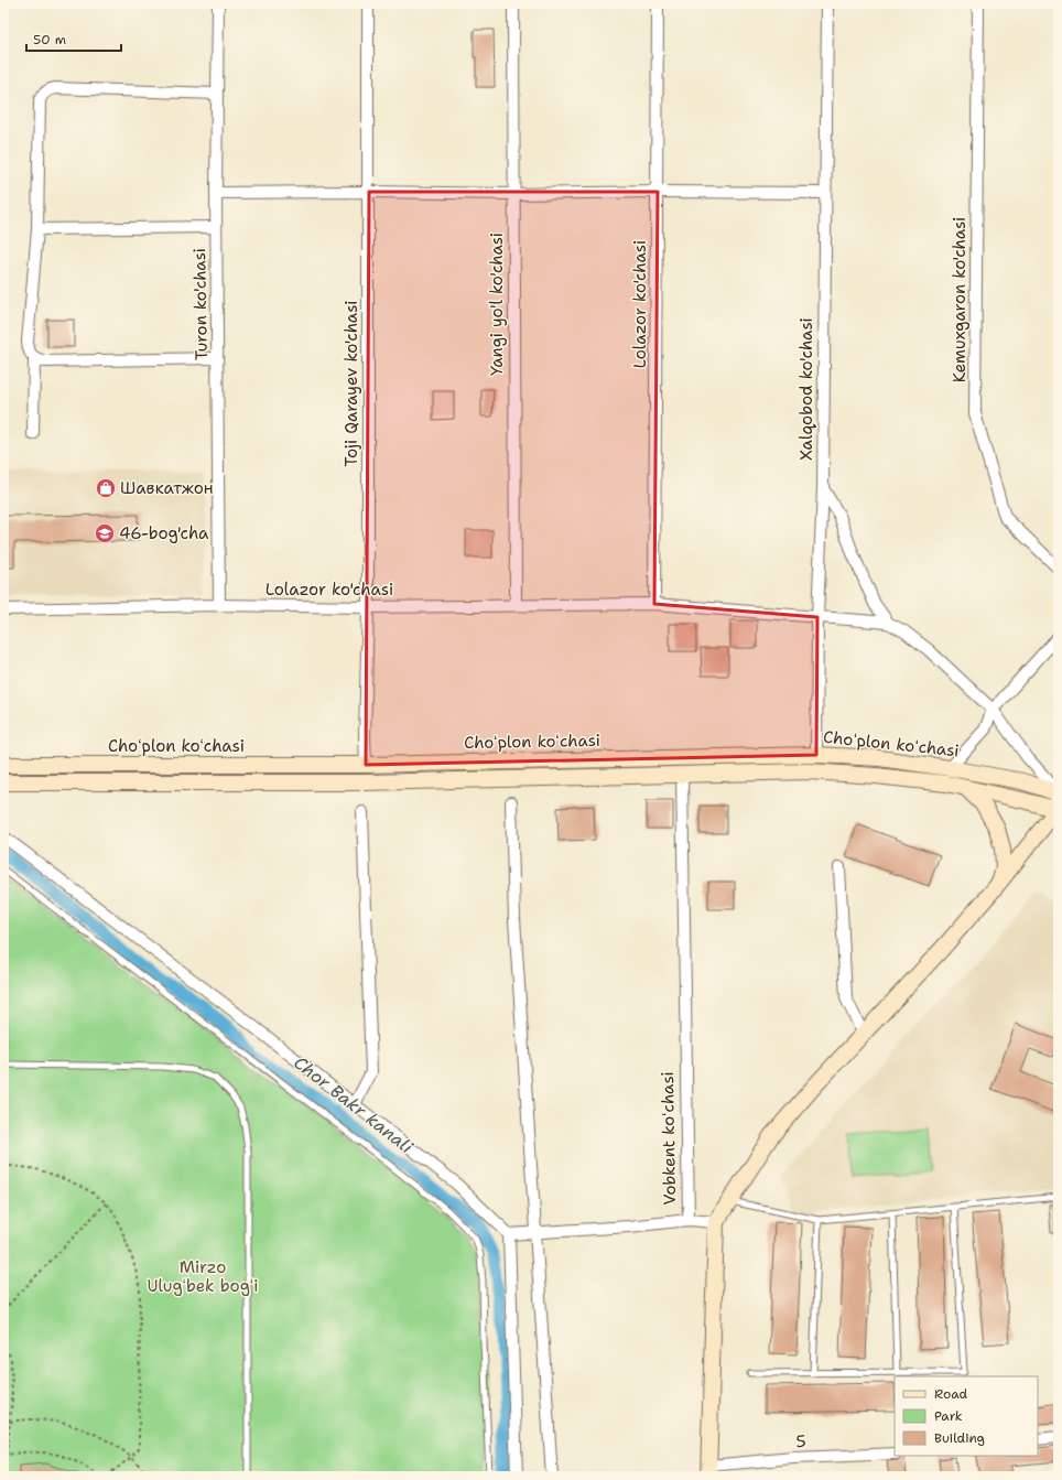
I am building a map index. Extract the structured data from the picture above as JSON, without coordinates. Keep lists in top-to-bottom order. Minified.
{"streets":{"main road":["Choʻplon koʻchasi"],"street":["Kemuxgaron ko'chasi","Turon ko'chasi","Yangi yo'l ko'chasi","Lolazor ko'chasi","Toji Qarayev ko'chasi","Xalqobod ko'chasi","Vobkent koʻchasi","5"]},"crossings":[["Turon ko'chasi","Lolazor ko'chasi"],["Yangi yo'l ko'chasi","Lolazor ko'chasi"],["Lolazor ko'chasi","Toji Qarayev ko'chasi"],["Lolazor ko'chasi","Xalqobod ko'chasi"],["Toji Qarayev ko'chasi","Choʻplon koʻchasi"],["Xalqobod ko'chasi","Choʻplon koʻchasi"],["Choʻplon koʻchasi","Vobkent koʻchasi"]],"water":["Chor Bakr kanali"],"parks":["Mirzo Ulugʻbek bogʻi"],"places":{"shop":["Шавкатжон"],"school or university":["46-bog'cha"]},"legend":["Road","Park","Building"],"scale_bar":"50 m"}
